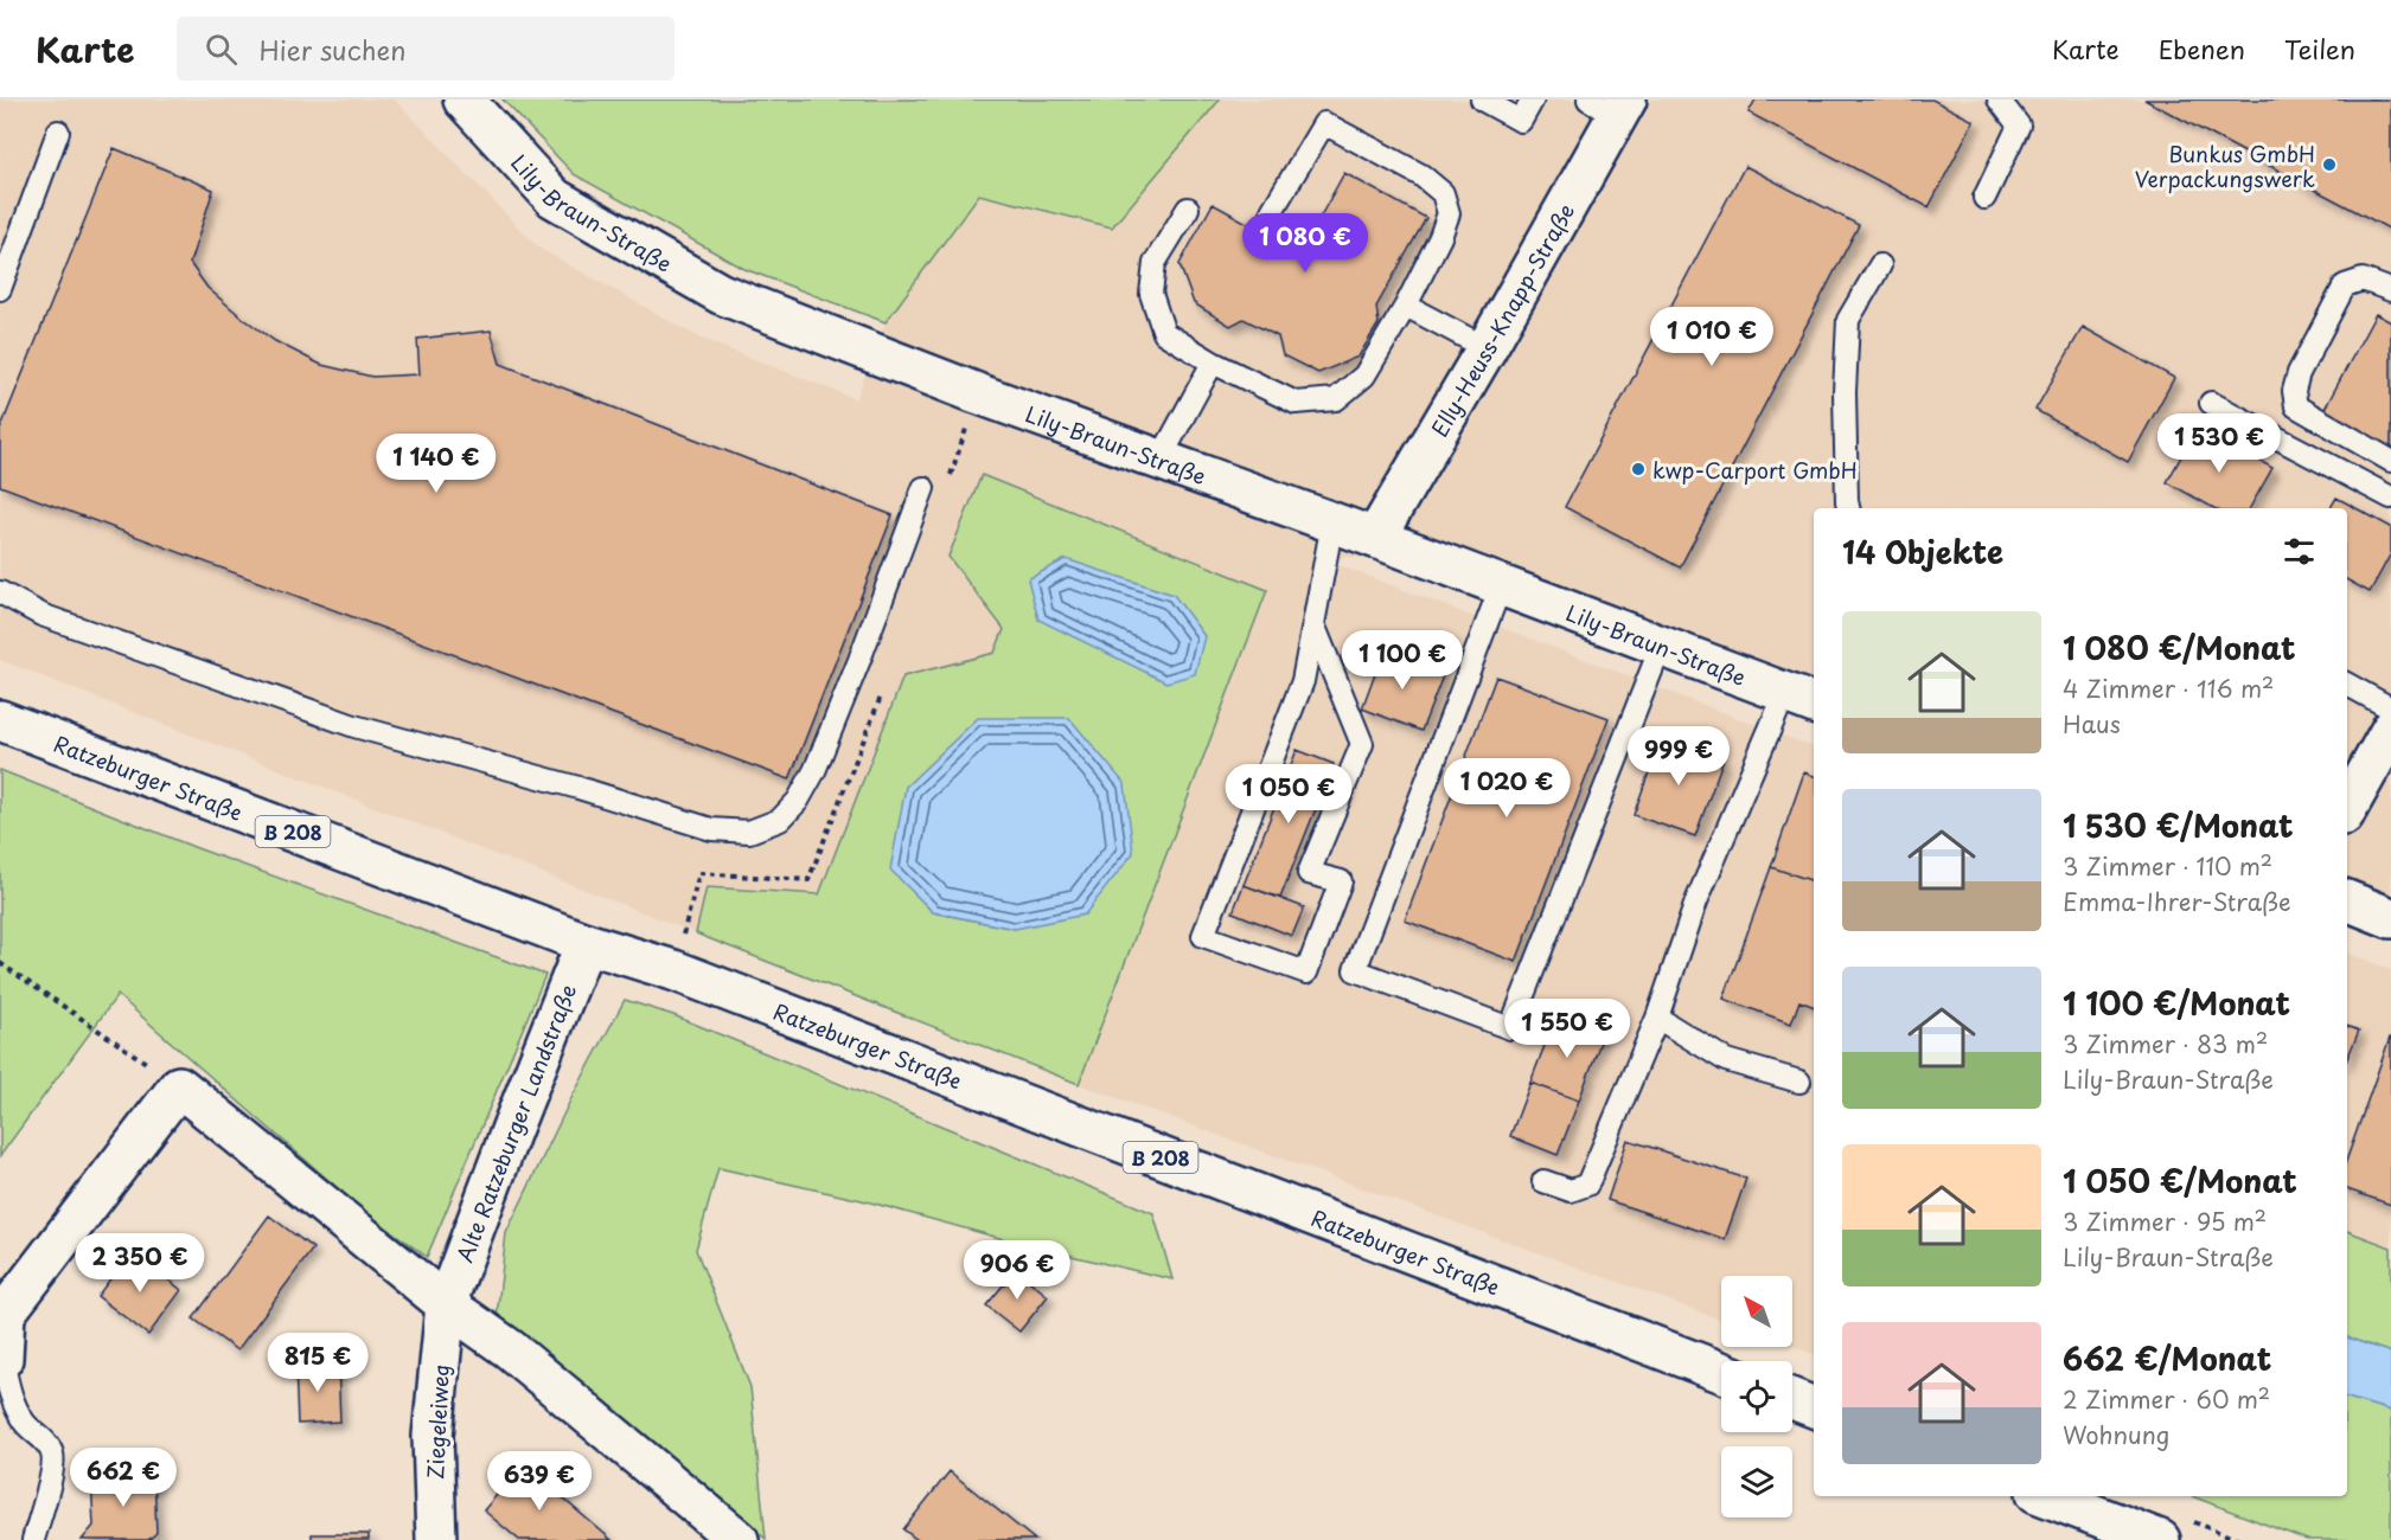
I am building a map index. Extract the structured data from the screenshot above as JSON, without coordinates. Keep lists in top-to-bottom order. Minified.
{"streets":{"street":["Lily-Braun-Straße","Elly-Heuss-Knapp-Straße","Ratzeburger Straße","B 208","Alte Ratzeburger Landstraße","Ziegeleiweg"]},"crossings":[["Lily-Braun-Straße","Elly-Heuss-Knapp-Straße"],["Ratzeburger Straße","Alte Ratzeburger Landstraße"],["Alte Ratzeburger Landstraße","Ziegeleiweg"]],"places":["Bunkus GmbH Verpackungswerk","kwp-Carport GmbH"],"north":"top left","page":{"header":"Karte","search":"Hier suchen","nav":["Karte","Ebenen","Teilen"],"price":["1 080 €","1 010 €","1 530 €","1 140 €","1 100 €","999 €","1 020 €","1 050 €","1 550 €","2 350 €","906 €","815 €","662 €","639 €"],"heading":"14 Objekte","list":[{"name":"1 080 €/Monat","note":"4 Zimmer · 116 m² · Haus"},{"name":"1 530 €/Monat","note":"3 Zimmer · 110 m² · Emma-Ihrer-Straße"},{"name":"1 100 €/Monat","note":"3 Zimmer · 83 m² · Lily-Braun-Straße"},{"name":"1 050 €/Monat","note":"3 Zimmer · 95 m² · Lily-Braun-Straße"},{"name":"662 €/Monat","note":"2 Zimmer · 60 m² · Wohnung"}]}}
